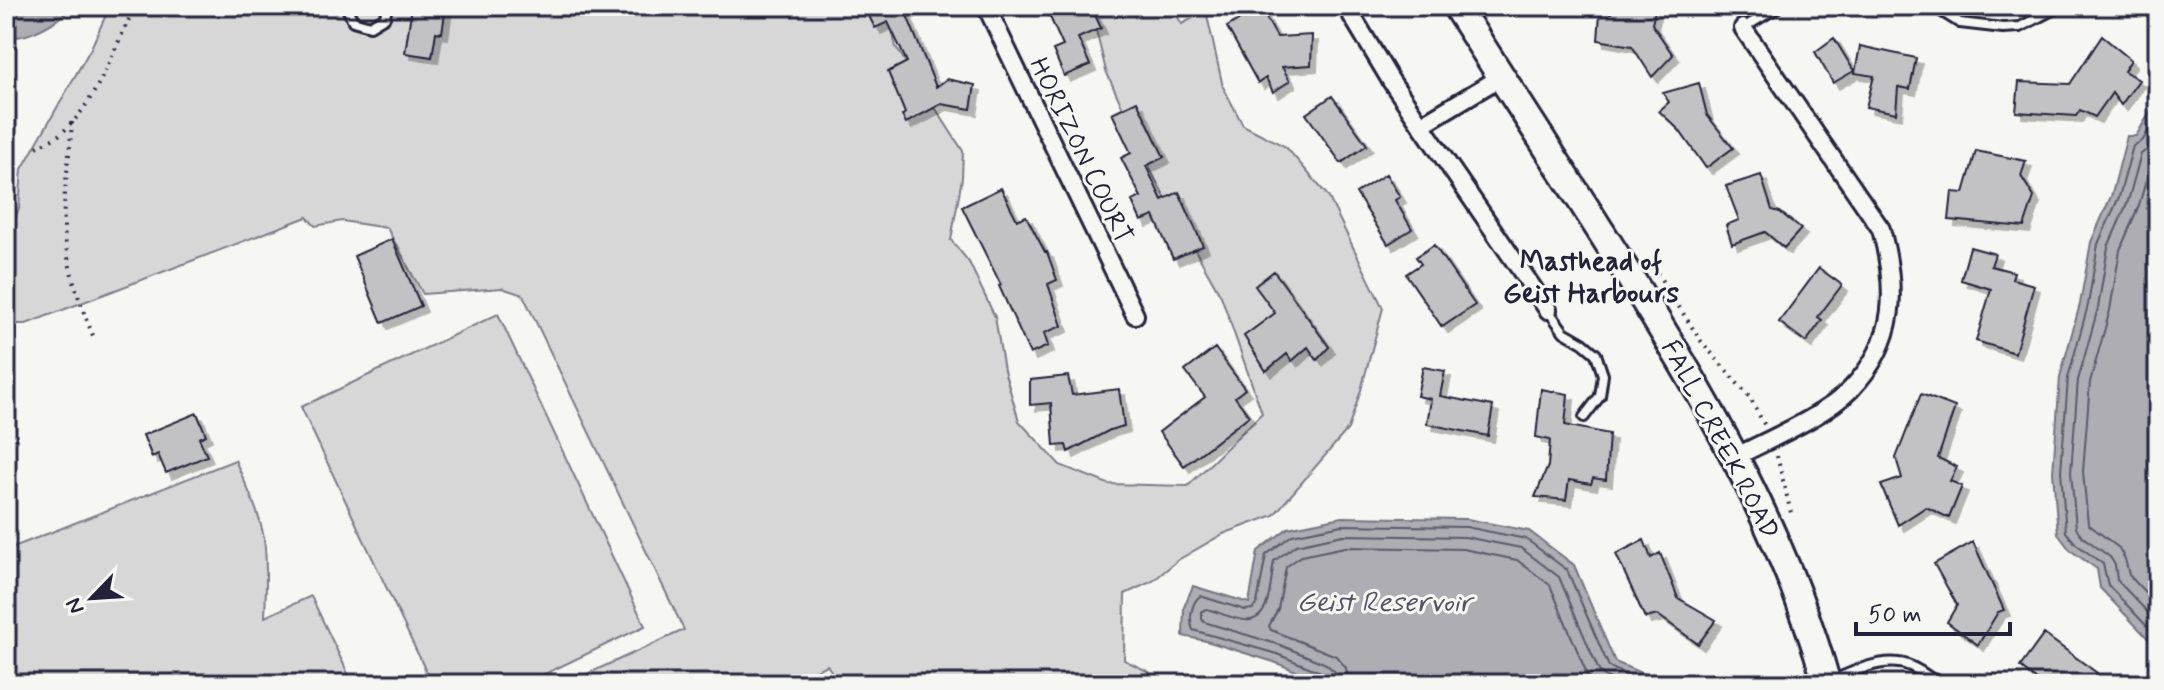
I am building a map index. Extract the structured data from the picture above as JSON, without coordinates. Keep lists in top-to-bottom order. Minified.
{"streets":{"main road":["FALL CREEK ROAD"],"street":["HORIZON COURT"]},"districts":["Masthead of Geist Harbours"],"water":["Geist Reservoir"],"scale_bar":"50 m","north":"bottom left"}
